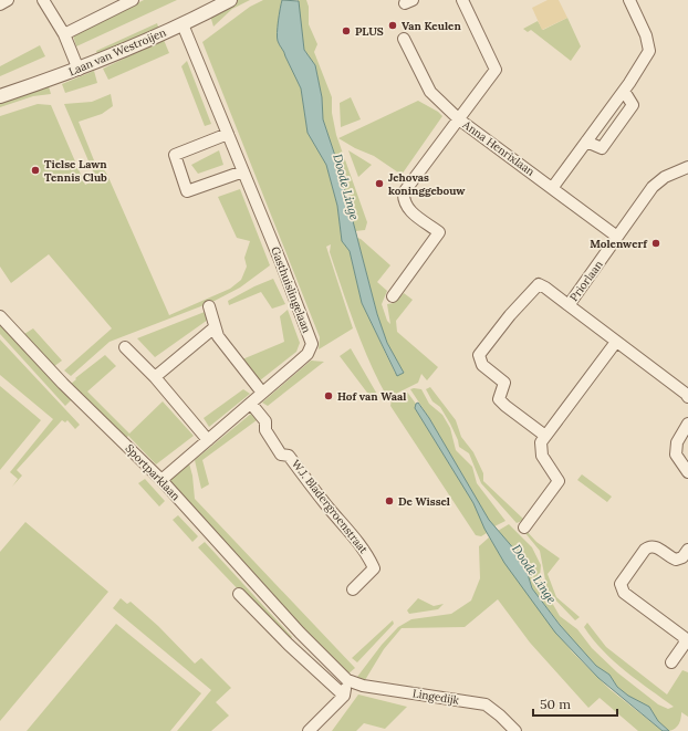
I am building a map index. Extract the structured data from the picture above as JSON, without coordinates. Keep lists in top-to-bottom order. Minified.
{"streets":{"street":["Laan van Westroijen","Anna Henrixlaan","Priorlaan","Gasthuislingelaan","Sportparklaan","W.J. Bladergroenstraat","Lingedijk"]},"crossings":[["Laan van Westroijen","Gasthuislingelaan"],["Anna Henrixlaan","Priorlaan"],["Gasthuislingelaan","Sportparklaan"],["Gasthuislingelaan","W.J. Bladergroenstraat"],["Sportparklaan","Lingedijk"]],"water":["Doode Linge"],"places":["Van Keulen","PLUS","Tielse Lawn Tennis Club","Jehovas koninggebouw","Molenwerf","Hof van Waal","De Wissel"],"scale_bar":"50 m"}
